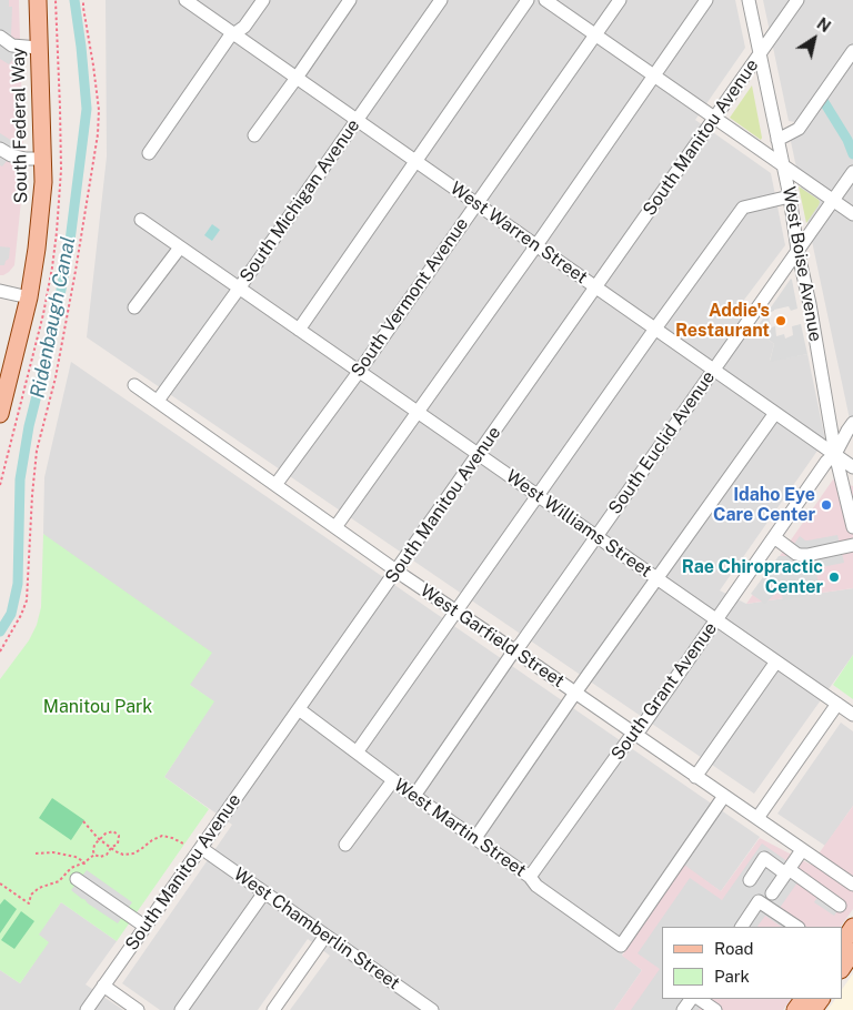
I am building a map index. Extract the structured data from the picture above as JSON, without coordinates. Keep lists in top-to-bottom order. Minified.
{"streets":{"main road":["South Federal Way"],"street":["South Manitou Avenue","South Michigan Avenue","West Warren Street","West Boise Avenue","South Vermont Avenue","South Euclid Avenue","West Williams Street","West Garfield Street","South Grant Avenue","West Martin Street","West Chamberlin Street"]},"crossings":[["South Manitou Avenue","West Warren Street"],["South Manitou Avenue","West Boise Avenue"],["South Manitou Avenue","West Williams Street"],["South Manitou Avenue","West Garfield Street"],["South Manitou Avenue","West Martin Street"],["South Manitou Avenue","West Chamberlin Street"],["South Michigan Avenue","West Warren Street"],["South Michigan Avenue","West Williams Street"],["South Michigan Avenue","West Garfield Street"],["West Warren Street","West Boise Avenue"],["West Warren Street","South Vermont Avenue"],["West Warren Street","South Euclid Avenue"],["West Warren Street","South Grant Avenue"],["West Boise Avenue","South Euclid Avenue"],["West Boise Avenue","South Grant Avenue"],["South Vermont Avenue","West Williams Street"],["South Vermont Avenue","West Garfield Street"],["South Euclid Avenue","West Williams Street"],["South Euclid Avenue","West Garfield Street"],["South Euclid Avenue","West Martin Street"],["West Williams Street","South Grant Avenue"],["West Garfield Street","South Grant Avenue"],["West Garfield Street","West Martin Street"],["South Grant Avenue","West Martin Street"]],"water":["Ridenbaugh Canal"],"parks":["Manitou Park"],"places":["Addie's Restaurant","Idaho Eye Care Center","Rae Chiropractic Center"],"legend":["Road","Park"],"north":"top right"}
